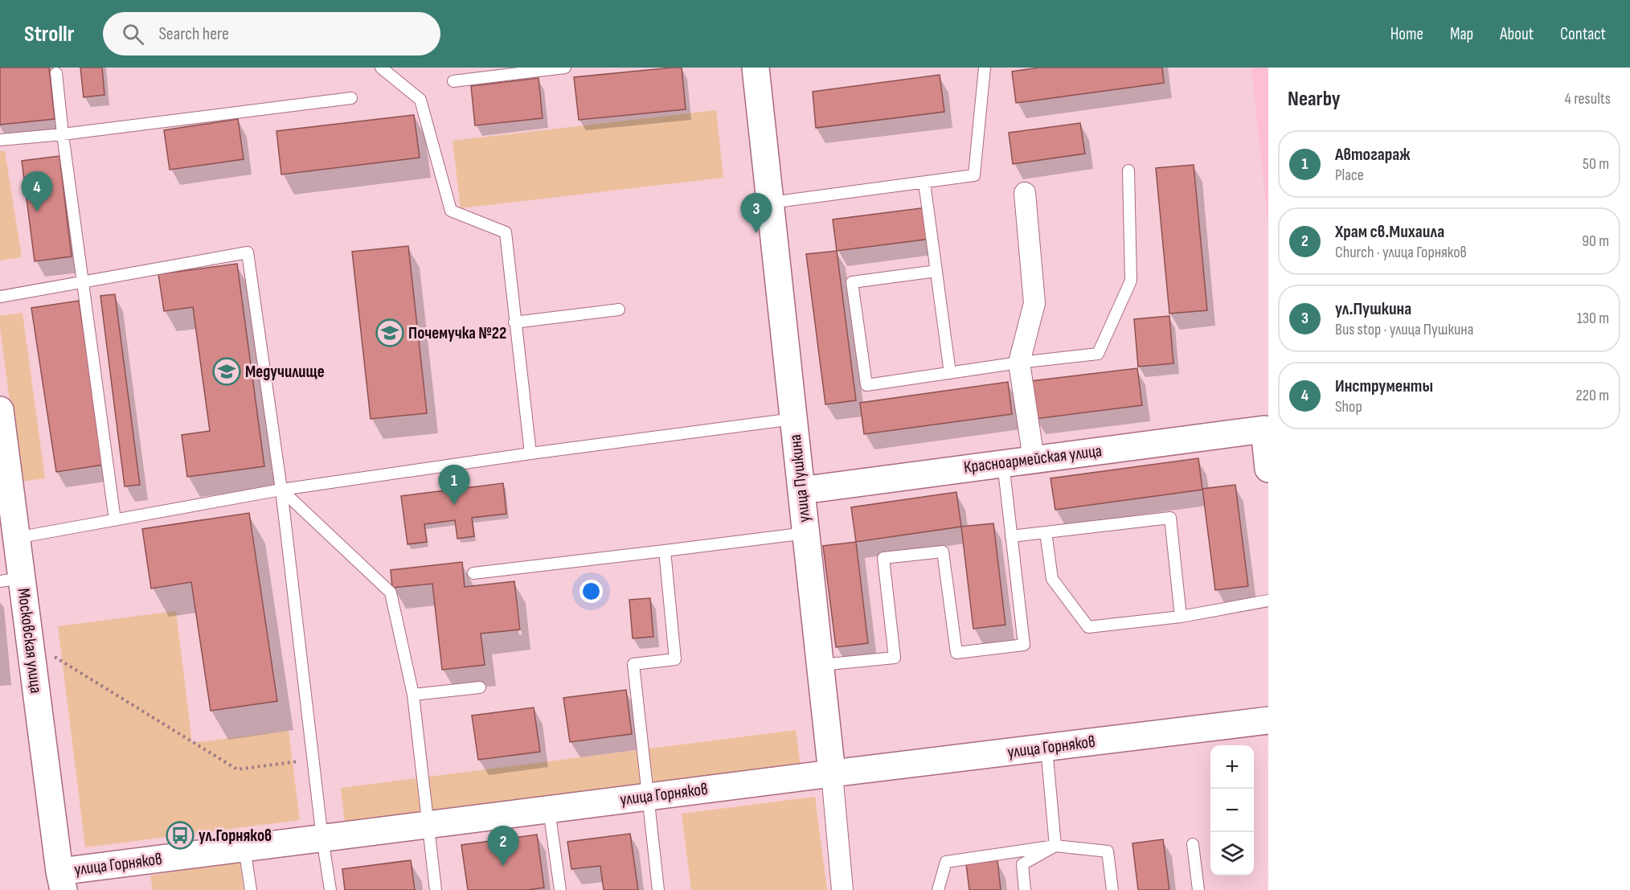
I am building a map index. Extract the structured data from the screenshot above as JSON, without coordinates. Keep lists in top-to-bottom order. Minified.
{"streets":{"street":["Красноармейская улица","улица Пушкина","Московская улица","улица Горняков"]},"crossings":[["Красноармейская улица","улица Пушкина"],["улица Пушкина","улица Горняков"],["Московская улица","улица Горняков"]],"places":{"school or university":["Почемучка №22","Медучилище"],"bus stop":["ул.Горняков"]},"page":{"header":"Strollr","search":"Search here","nav":["Home","Map","About","Contact"],"heading":["Nearby","4 results"],"list":[{"mark":"1","name":"Автогараж","note":"Place","value":"50 m"},{"mark":"2","name":"Храм св.Михаила","note":"Church · улица Горняков","value":"90 m"},{"mark":"3","name":"ул.Пушкина","note":"Bus stop · улица Пушкина","value":"130 m"},{"mark":"4","name":"Инструменты","note":"Shop","value":"220 m"}],"pins":["4","3","1","2"],"map_buttons":["+","−"]}}
